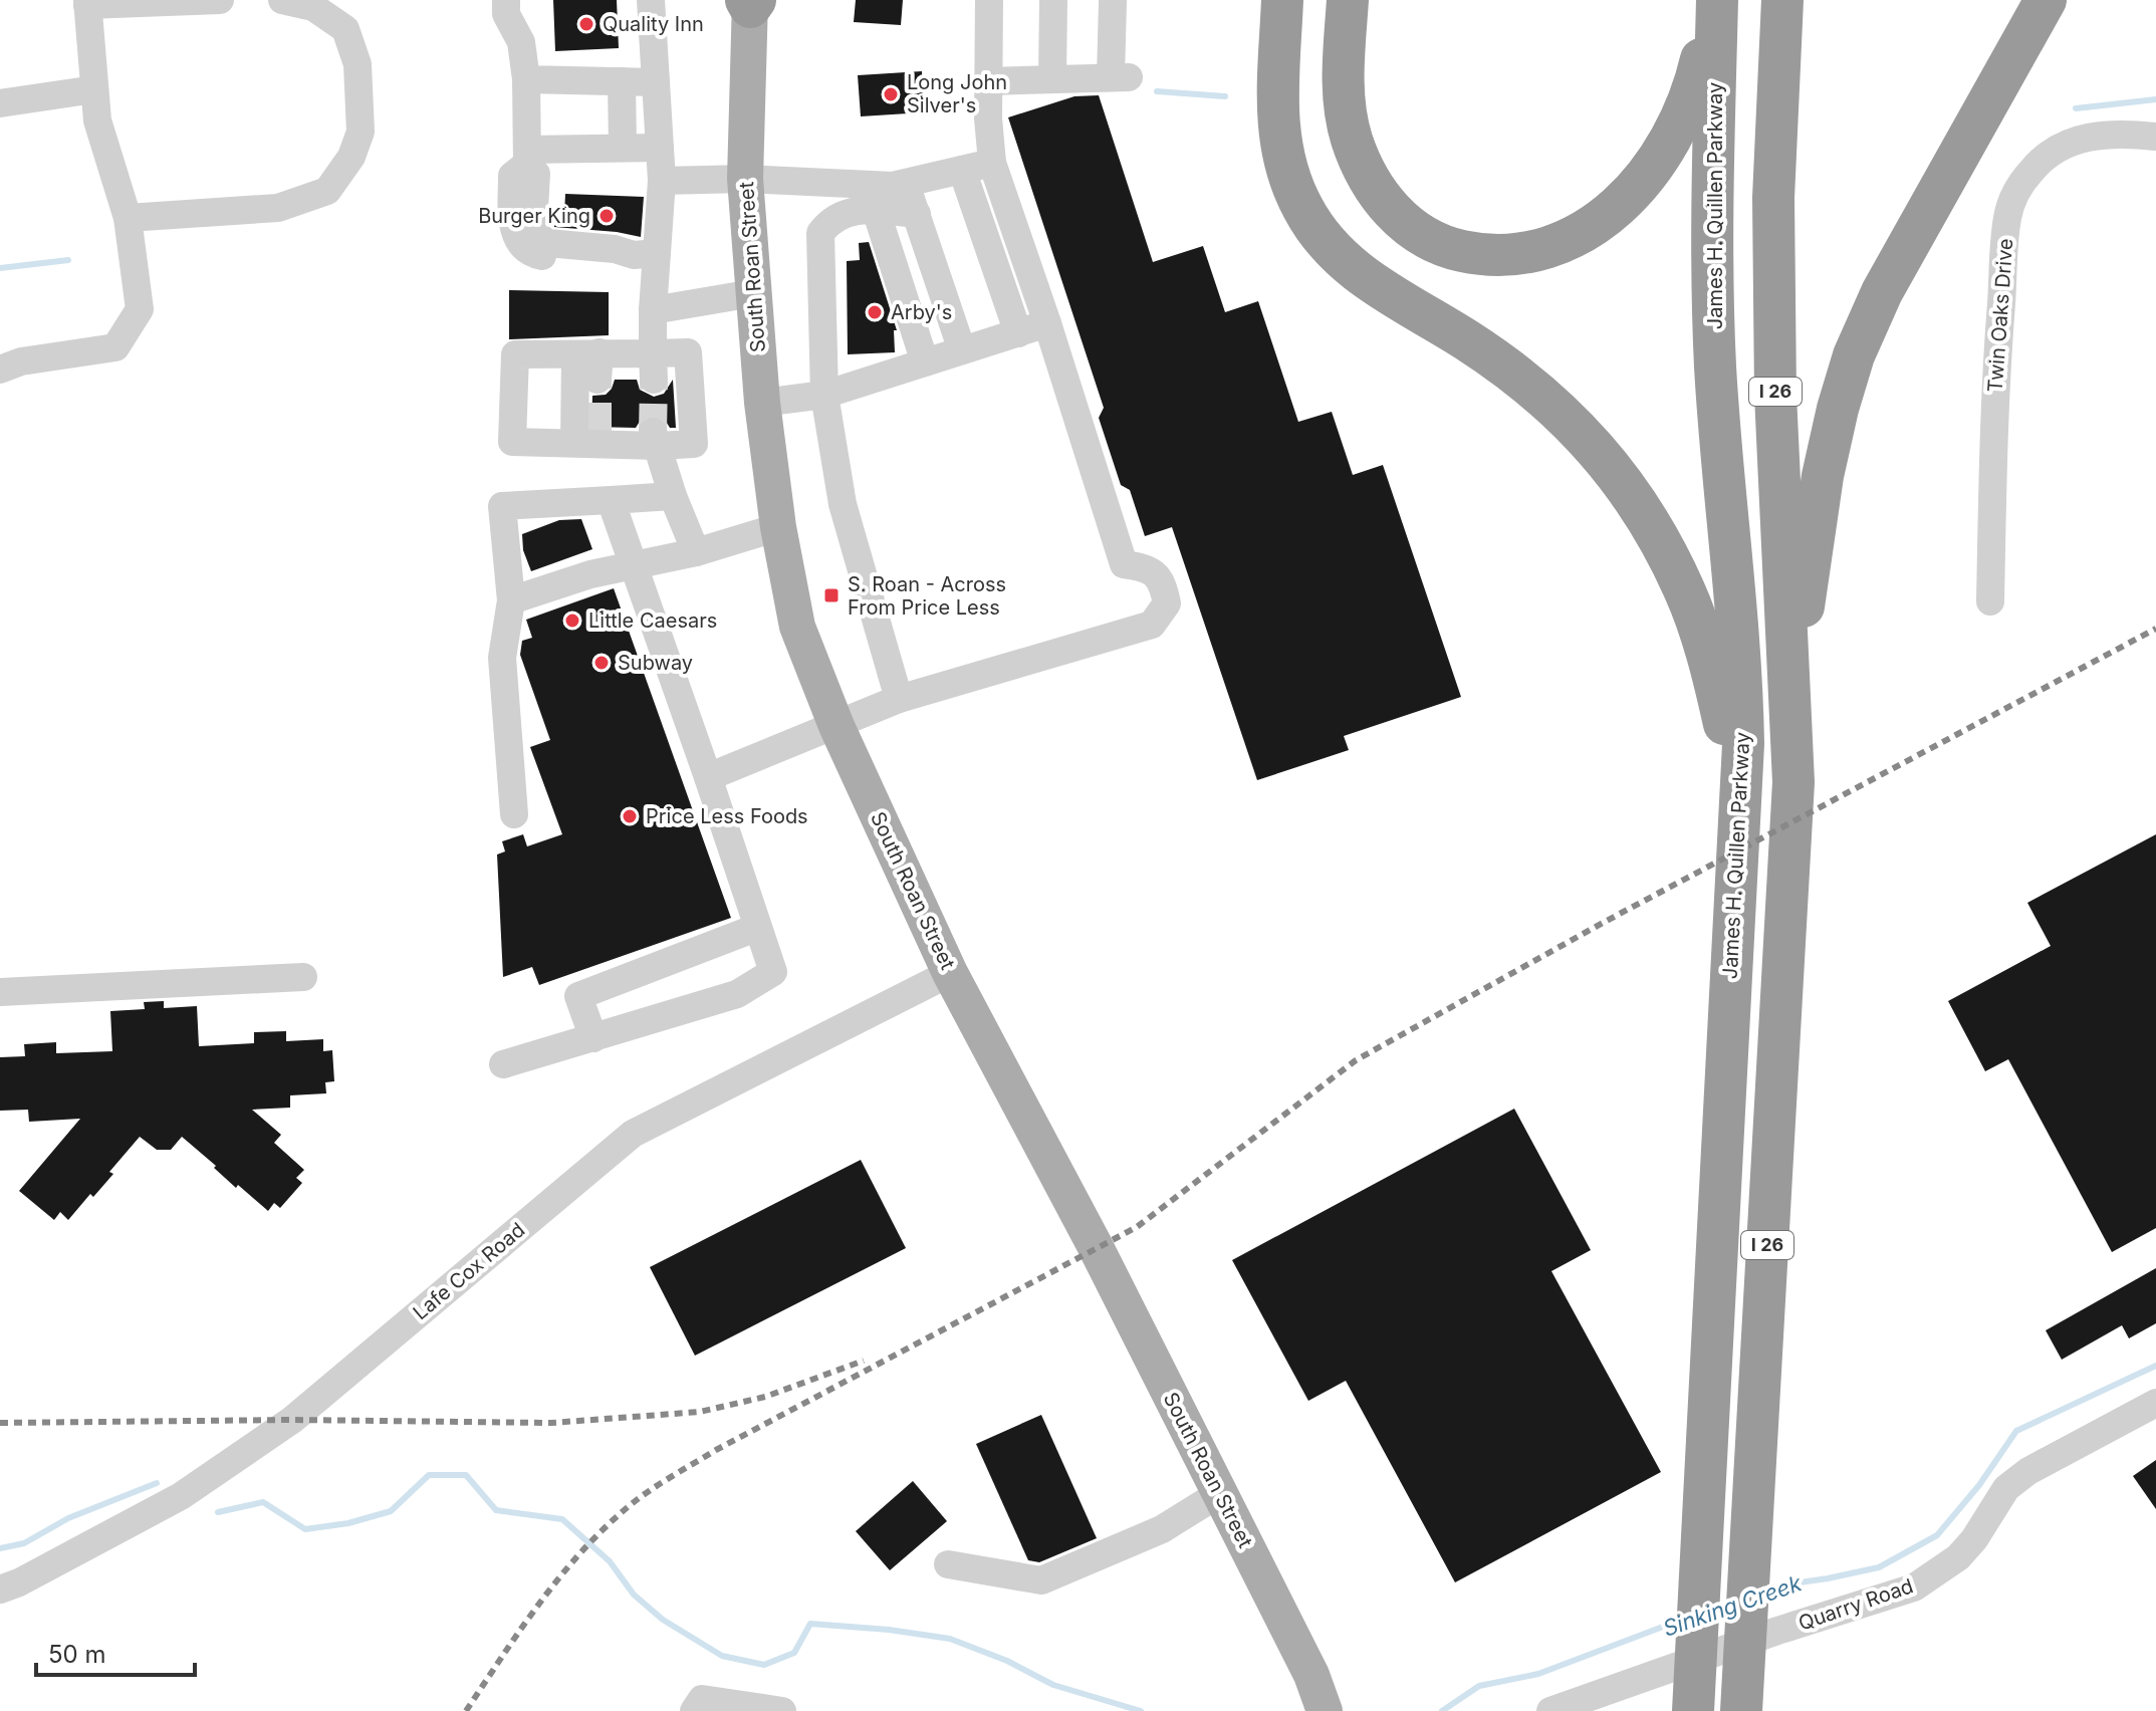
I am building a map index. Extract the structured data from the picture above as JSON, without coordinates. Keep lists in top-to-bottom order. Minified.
{"streets":{"highway":["James H. Quillen Parkway","I 26"],"main road":["South Roan Street"],"street":["Twin Oaks Drive","Lafe Cox Road","Quarry Road"]},"crossings":[["South Roan Street","Lafe Cox Road"]],"water":["Sinking Creek"],"places":{"other":["Quality Inn","Long John Silver's","Burger King","Arby's","Little Caesars","Subway","Price Less Foods"],"transit":["S. Roan - Across From Price Less"]},"scale_bar":"50 m"}
